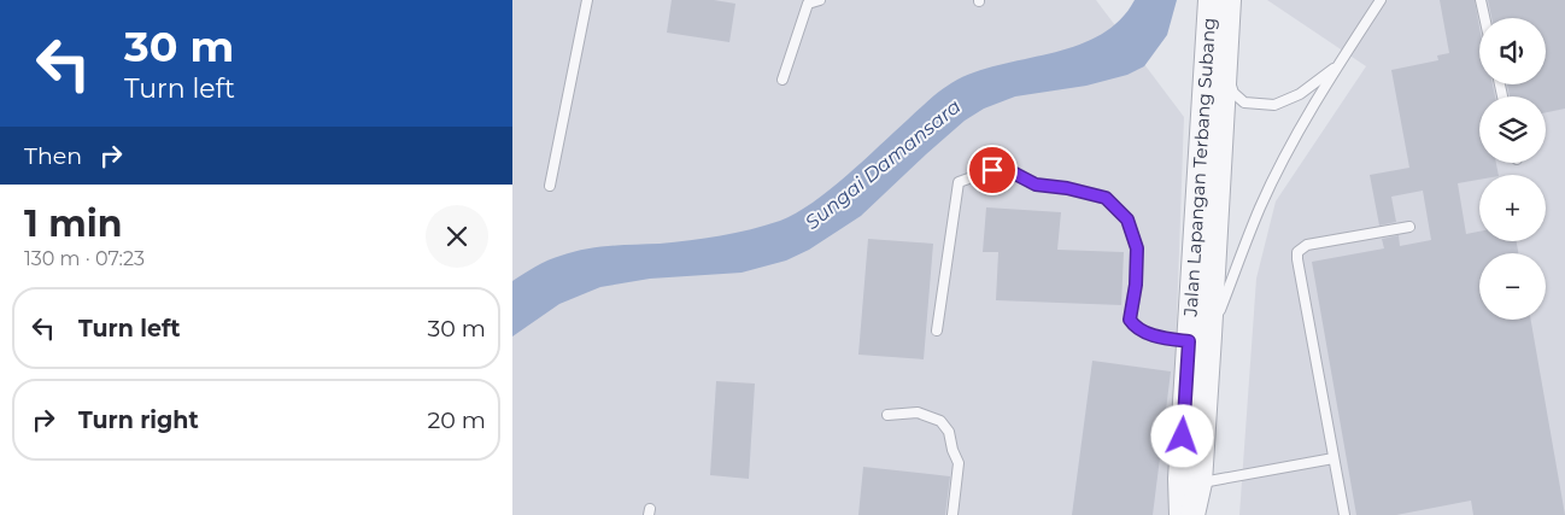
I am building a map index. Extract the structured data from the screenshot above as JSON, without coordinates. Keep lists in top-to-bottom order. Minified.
{"streets":{"street":["Jalan Lapangan Terbang Subang"]},"water":["Sungai Damansara"],"page":{"turn":["30 m","Turn left"],"map_buttons":["+","−"],"then":"Then","heading":["1 min","130 m · 07:23"],"list":[{"name":"Turn left","value":"30 m"},{"name":"Turn right","value":"20 m"}]}}
